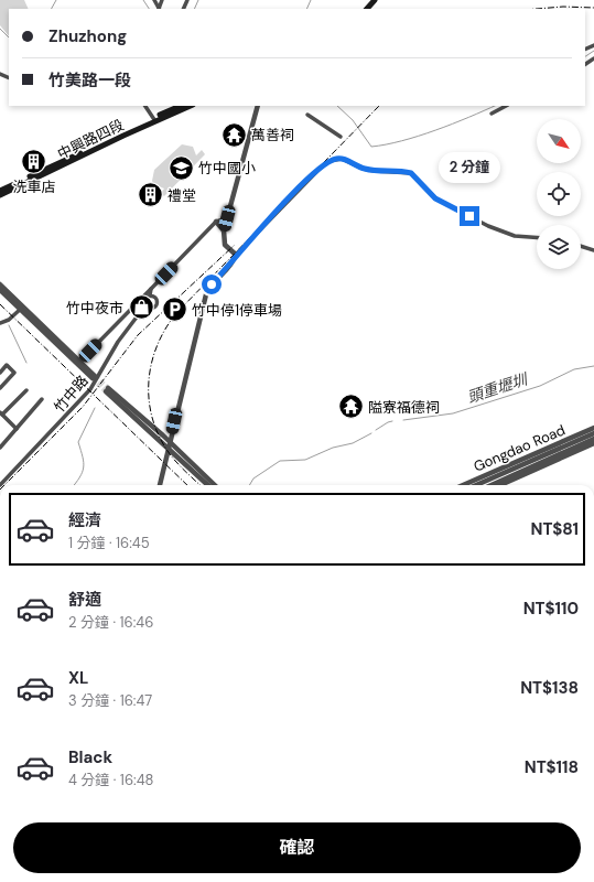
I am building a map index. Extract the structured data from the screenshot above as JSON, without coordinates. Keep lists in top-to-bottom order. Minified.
{"streets":{"main road":["中興路四段"],"street":["竹中路","Gongdao Road"]},"water":["頭重壢圳"],"places":{"temple":["萬善祠","隘寮福德祠"],"building":["洗車店","禮堂"],"school or university":["竹中國小"],"shop":["竹中夜市"],"parking":["竹中停1停車場"]},"north":"bottom right","page":{"banner":["Zhuzhong","竹美路一段"],"bubble":"2 分鐘","list":[{"name":"經濟","note":"1 分鐘 · 16:45","value":"NT$81"},{"name":"舒適","note":"2 分鐘 · 16:46","value":"NT$110"},{"name":"XL","note":"3 分鐘 · 16:47","value":"NT$138"},{"name":"Black","note":"4 分鐘 · 16:48","value":"NT$118"}],"buttons":"確認"}}
